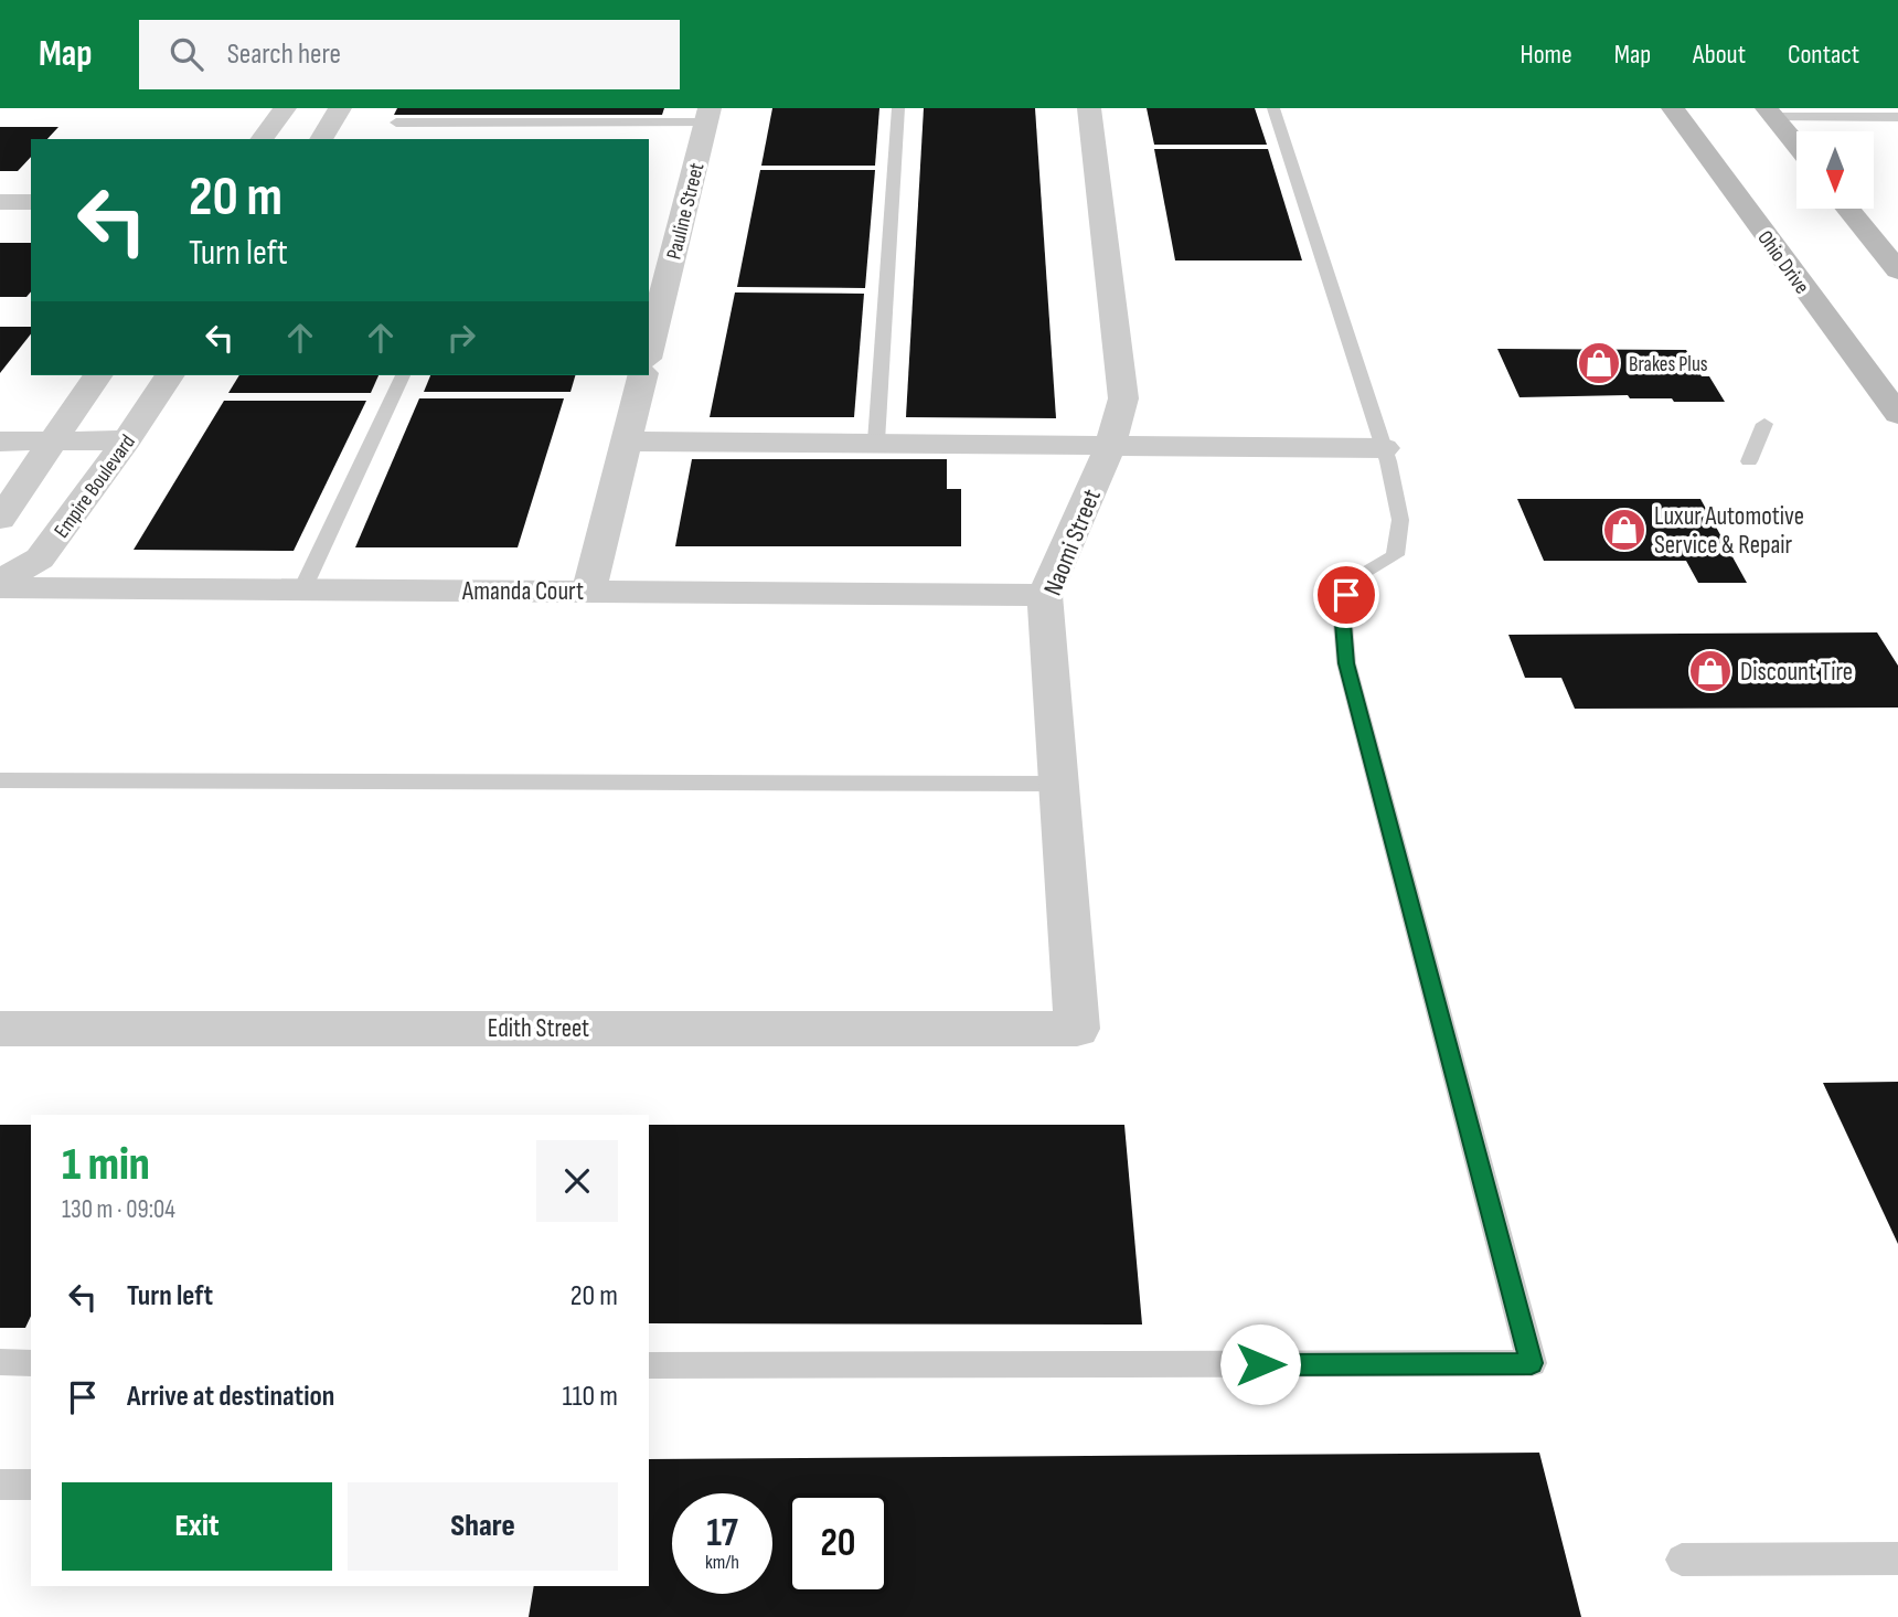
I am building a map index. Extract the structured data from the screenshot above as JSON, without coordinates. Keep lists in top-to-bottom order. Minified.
{"streets":{"main road":["Ohio Drive"],"street":["Pauline Street","Empire Boulevard","Naomi Street","Amanda Court","Edith Street"]},"crossings":[["Naomi Street","Amanda Court"],["Naomi Street","Edith Street"]],"places":{"shop":["Brakes Plus","Luxur Automotive Service & Repair","Discount Tire"]},"north":"bottom","page":{"header":"Map","search":"Search here","nav":["Home","Map","About","Contact"],"turn":["20 m","Turn left"],"heading":["1 min","130 m · 09:04"],"list":[{"name":"Turn left","value":"20 m"},{"name":"Arrive at destination","value":"110 m"}],"buttons":["Exit","Share"],"speed":"17 km/h","limit":"20"}}
